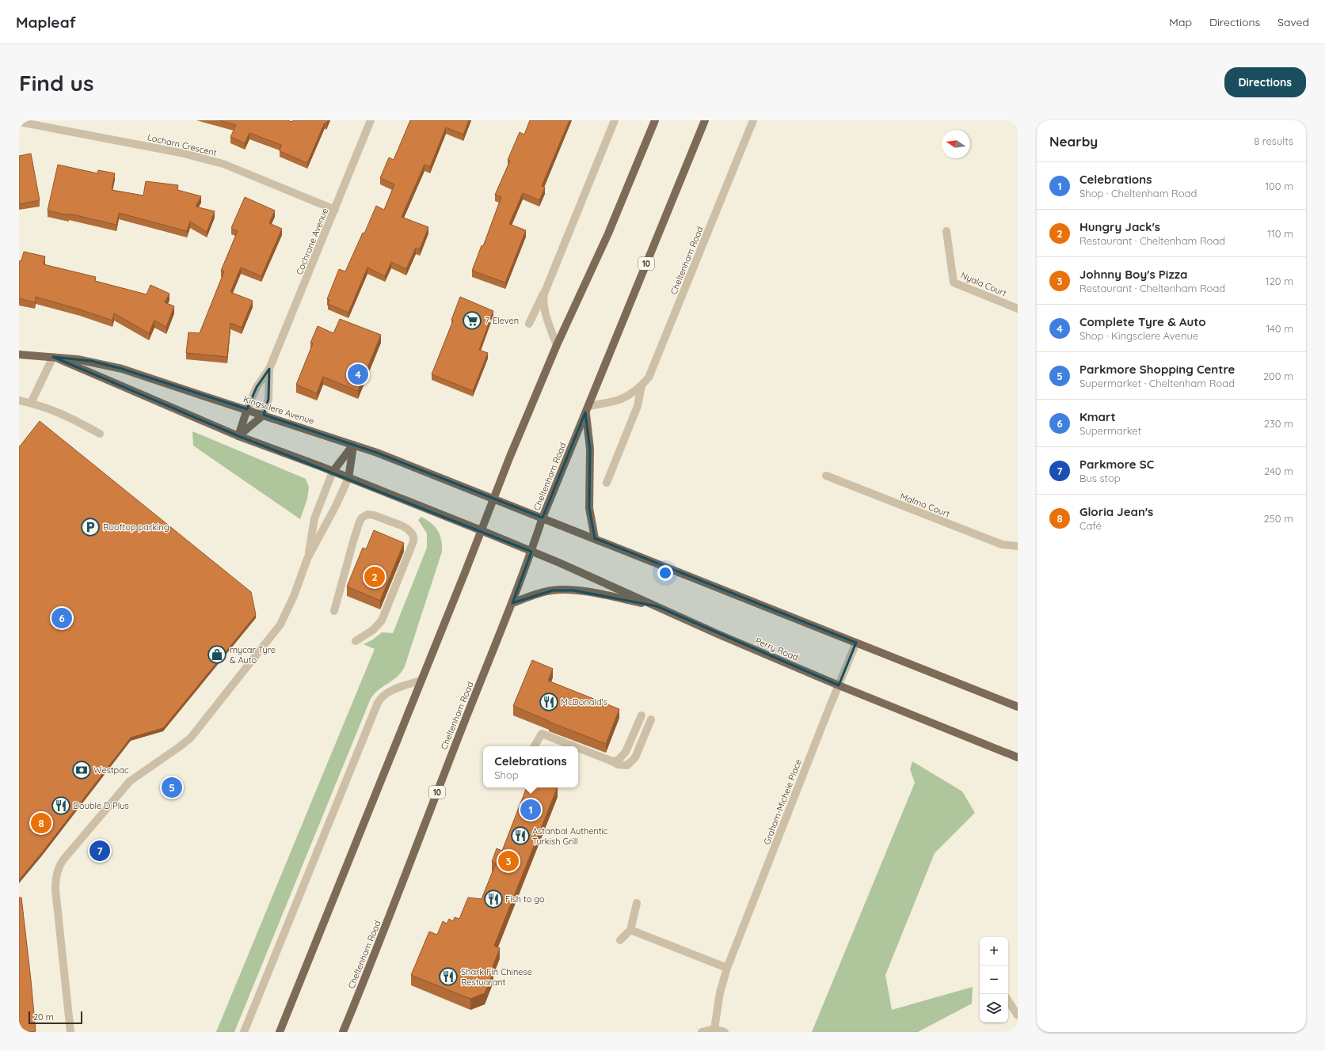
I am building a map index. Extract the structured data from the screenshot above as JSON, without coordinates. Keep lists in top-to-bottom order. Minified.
{"streets":{"main road":["Cheltenham Road","10","Kingsclere Avenue","Perry Road"],"street":["Locharn Crescent","Cochrane Avenue","Nyala Court","Malmo Court","Graham-Michele Place"]},"crossings":[["Locharn Crescent","Cochrane Avenue"],["Cochrane Avenue","Kingsclere Avenue"],["Cheltenham Road","Kingsclere Avenue"],["Cheltenham Road","Perry Road"],["Kingsclere Avenue","Perry Road"],["Perry Road","Graham-Michele Place"]],"places":{"supermarket":["7-Eleven"],"parking":["Rooftop parking"],"shop":["mycar Tyre & Auto"],"restaurant":["McDonald's","Double D Plus","Astanbal Authentic Turkish Grill","Fish to go","Shark Fin Chinese Restuarant"],"bank":["Westpac"]},"scale_bar":"20 m","north":"left","page":{"header":"Mapleaf","nav":["Map","Directions","Saved"],"buttons":"Directions","title":"Find us","heading":["Nearby","8 results"],"list":[{"mark":"1","name":"Celebrations","note":"Shop · Cheltenham Road","value":"100 m"},{"mark":"2","name":"Hungry Jack's","note":"Restaurant · Cheltenham Road","value":"110 m"},{"mark":"3","name":"Johnny Boy's Pizza","note":"Restaurant · Cheltenham Road","value":"120 m"},{"mark":"4","name":"Complete Tyre & Auto","note":"Shop · Kingsclere Avenue","value":"140 m"},{"mark":"5","name":"Parkmore Shopping Centre","note":"Supermarket · Cheltenham Road","value":"200 m"},{"mark":"6","name":"Kmart","note":"Supermarket","value":"230 m"},{"mark":"7","name":"Parkmore SC","note":"Bus stop","value":"240 m"},{"mark":"8","name":"Gloria Jean's","note":"Café","value":"250 m"}],"pins":["4","2","6","5","1","8","7","3"],"popup":["Celebrations","Shop"],"map_buttons":["+","−"],"scale":"20 m"}}
